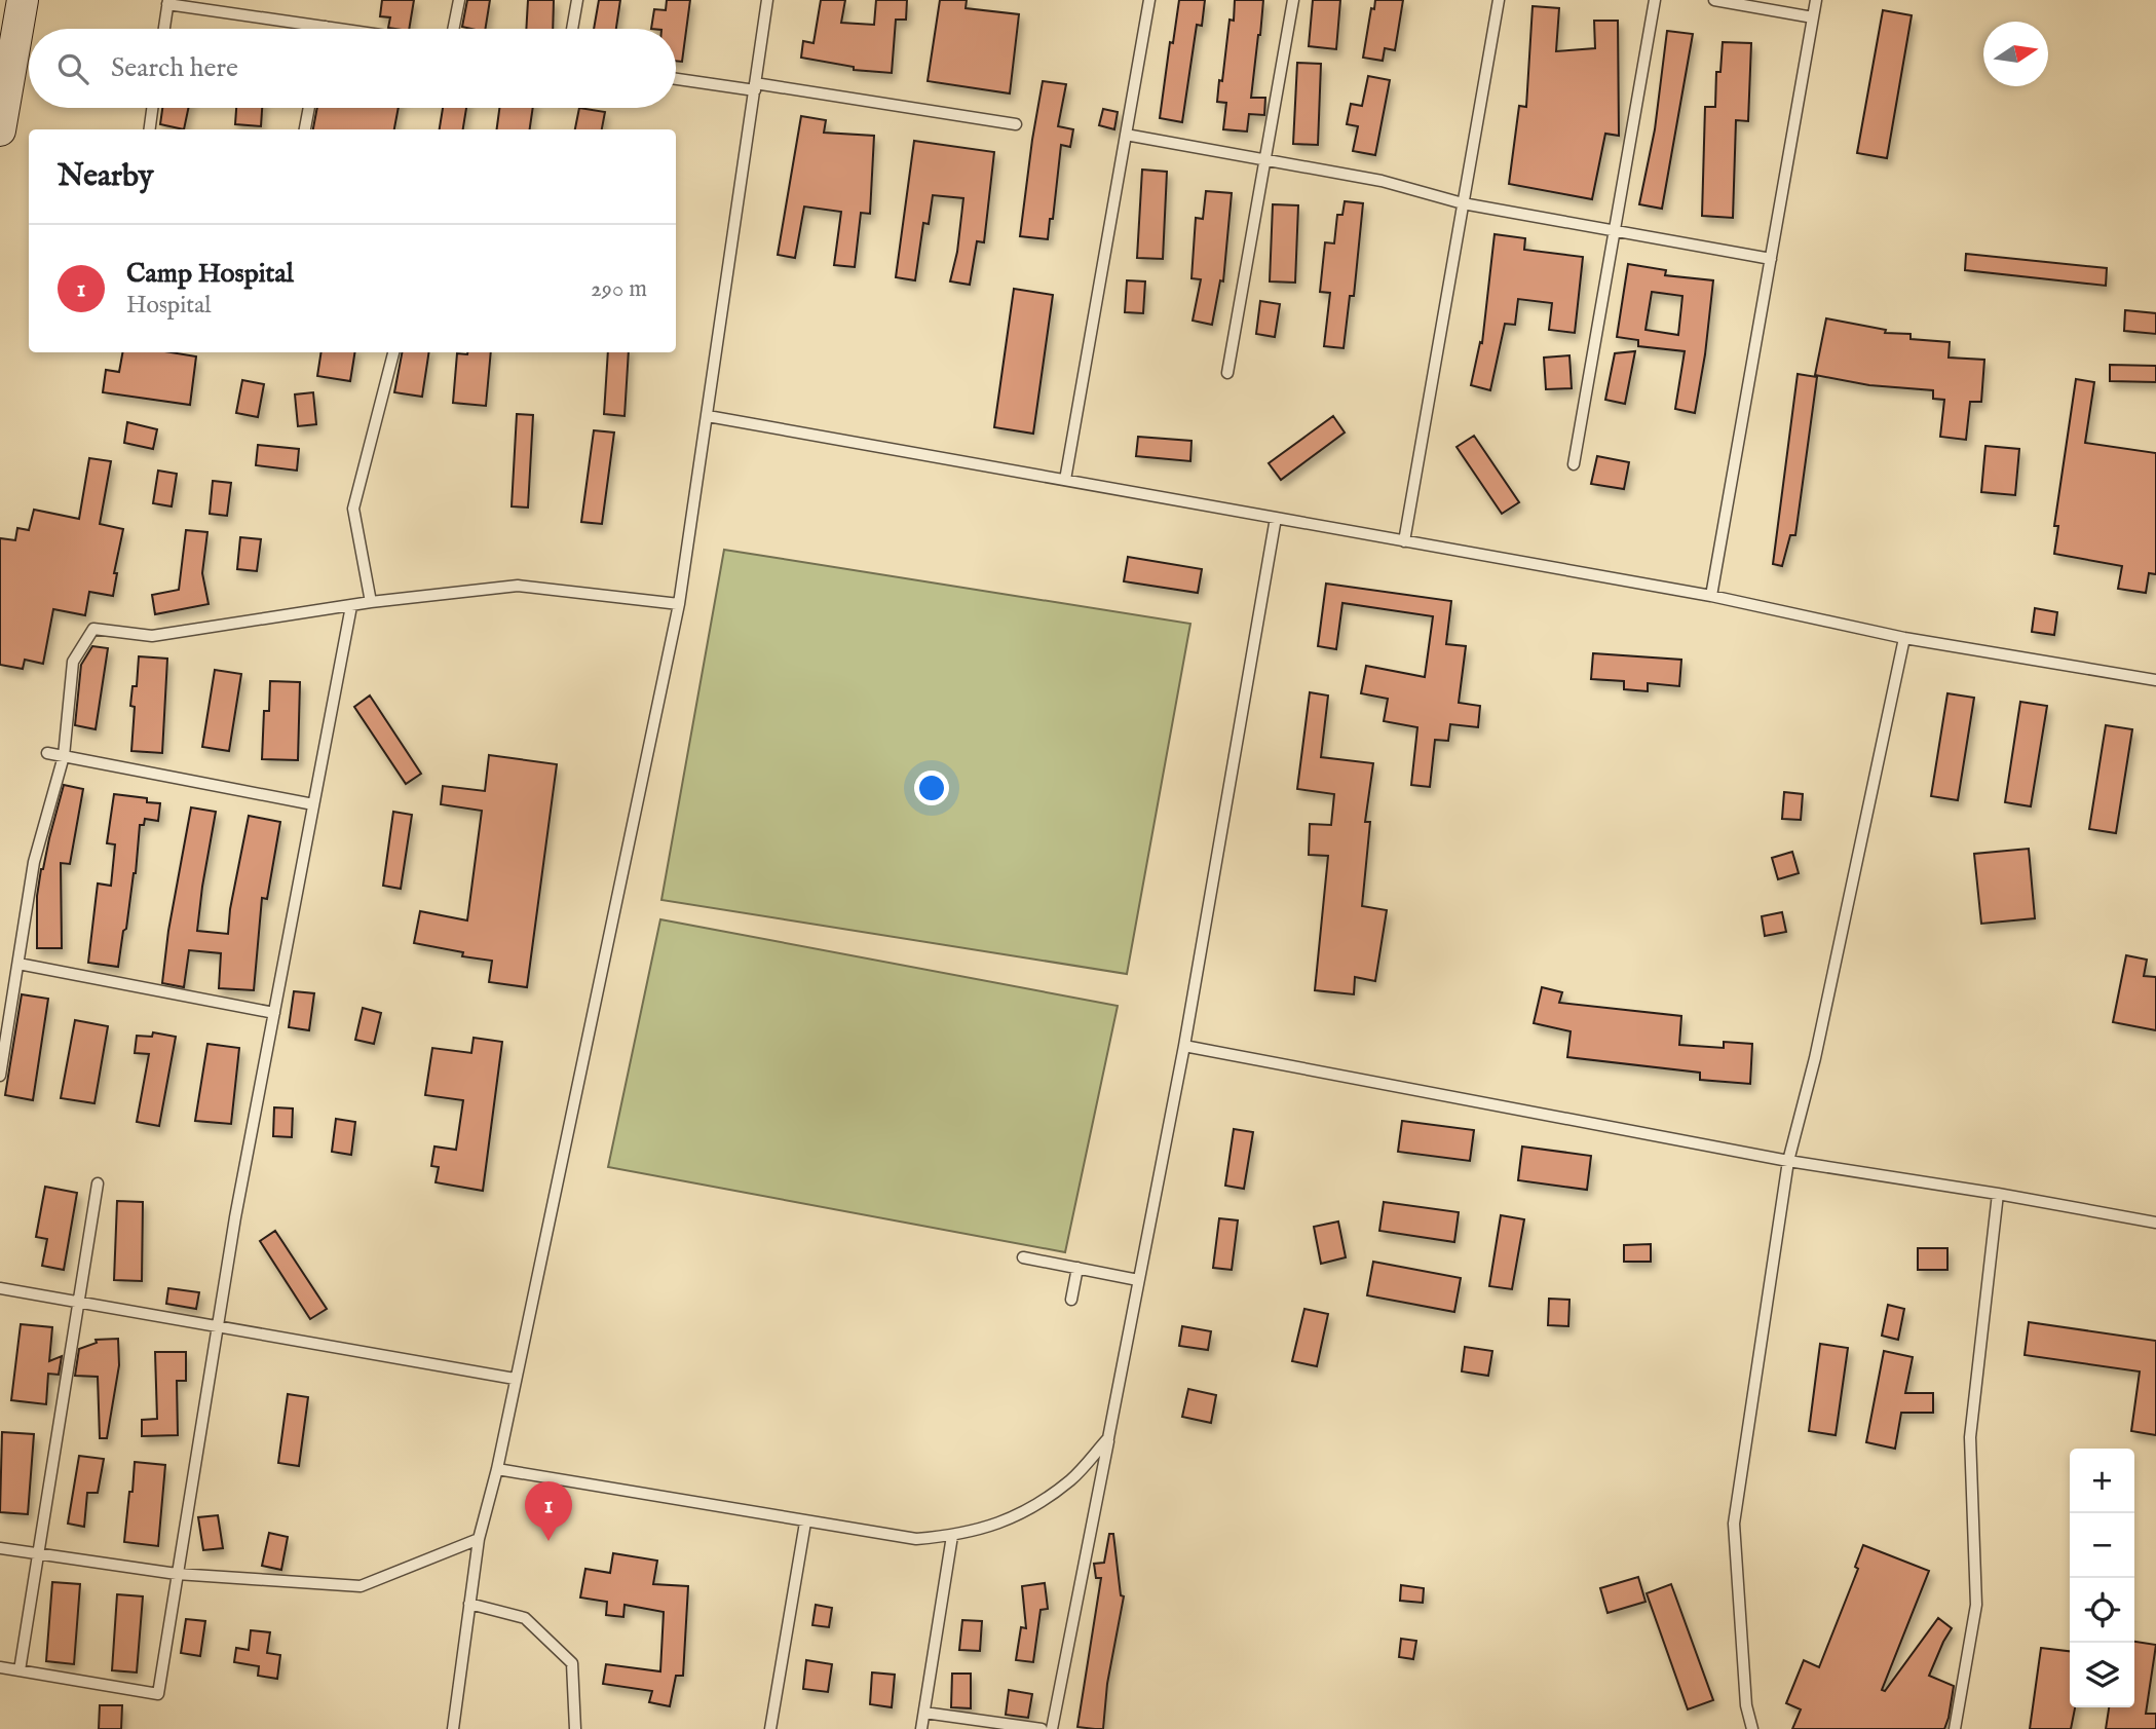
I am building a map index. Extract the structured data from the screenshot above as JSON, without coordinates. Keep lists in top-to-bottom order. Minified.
{"north":"right","page":{"search":"Search here","heading":"Nearby","list":[{"mark":"1","name":"Camp Hospital","note":"Hospital","value":"290 m"}],"map_buttons":["+","−"],"pins":"1"}}
